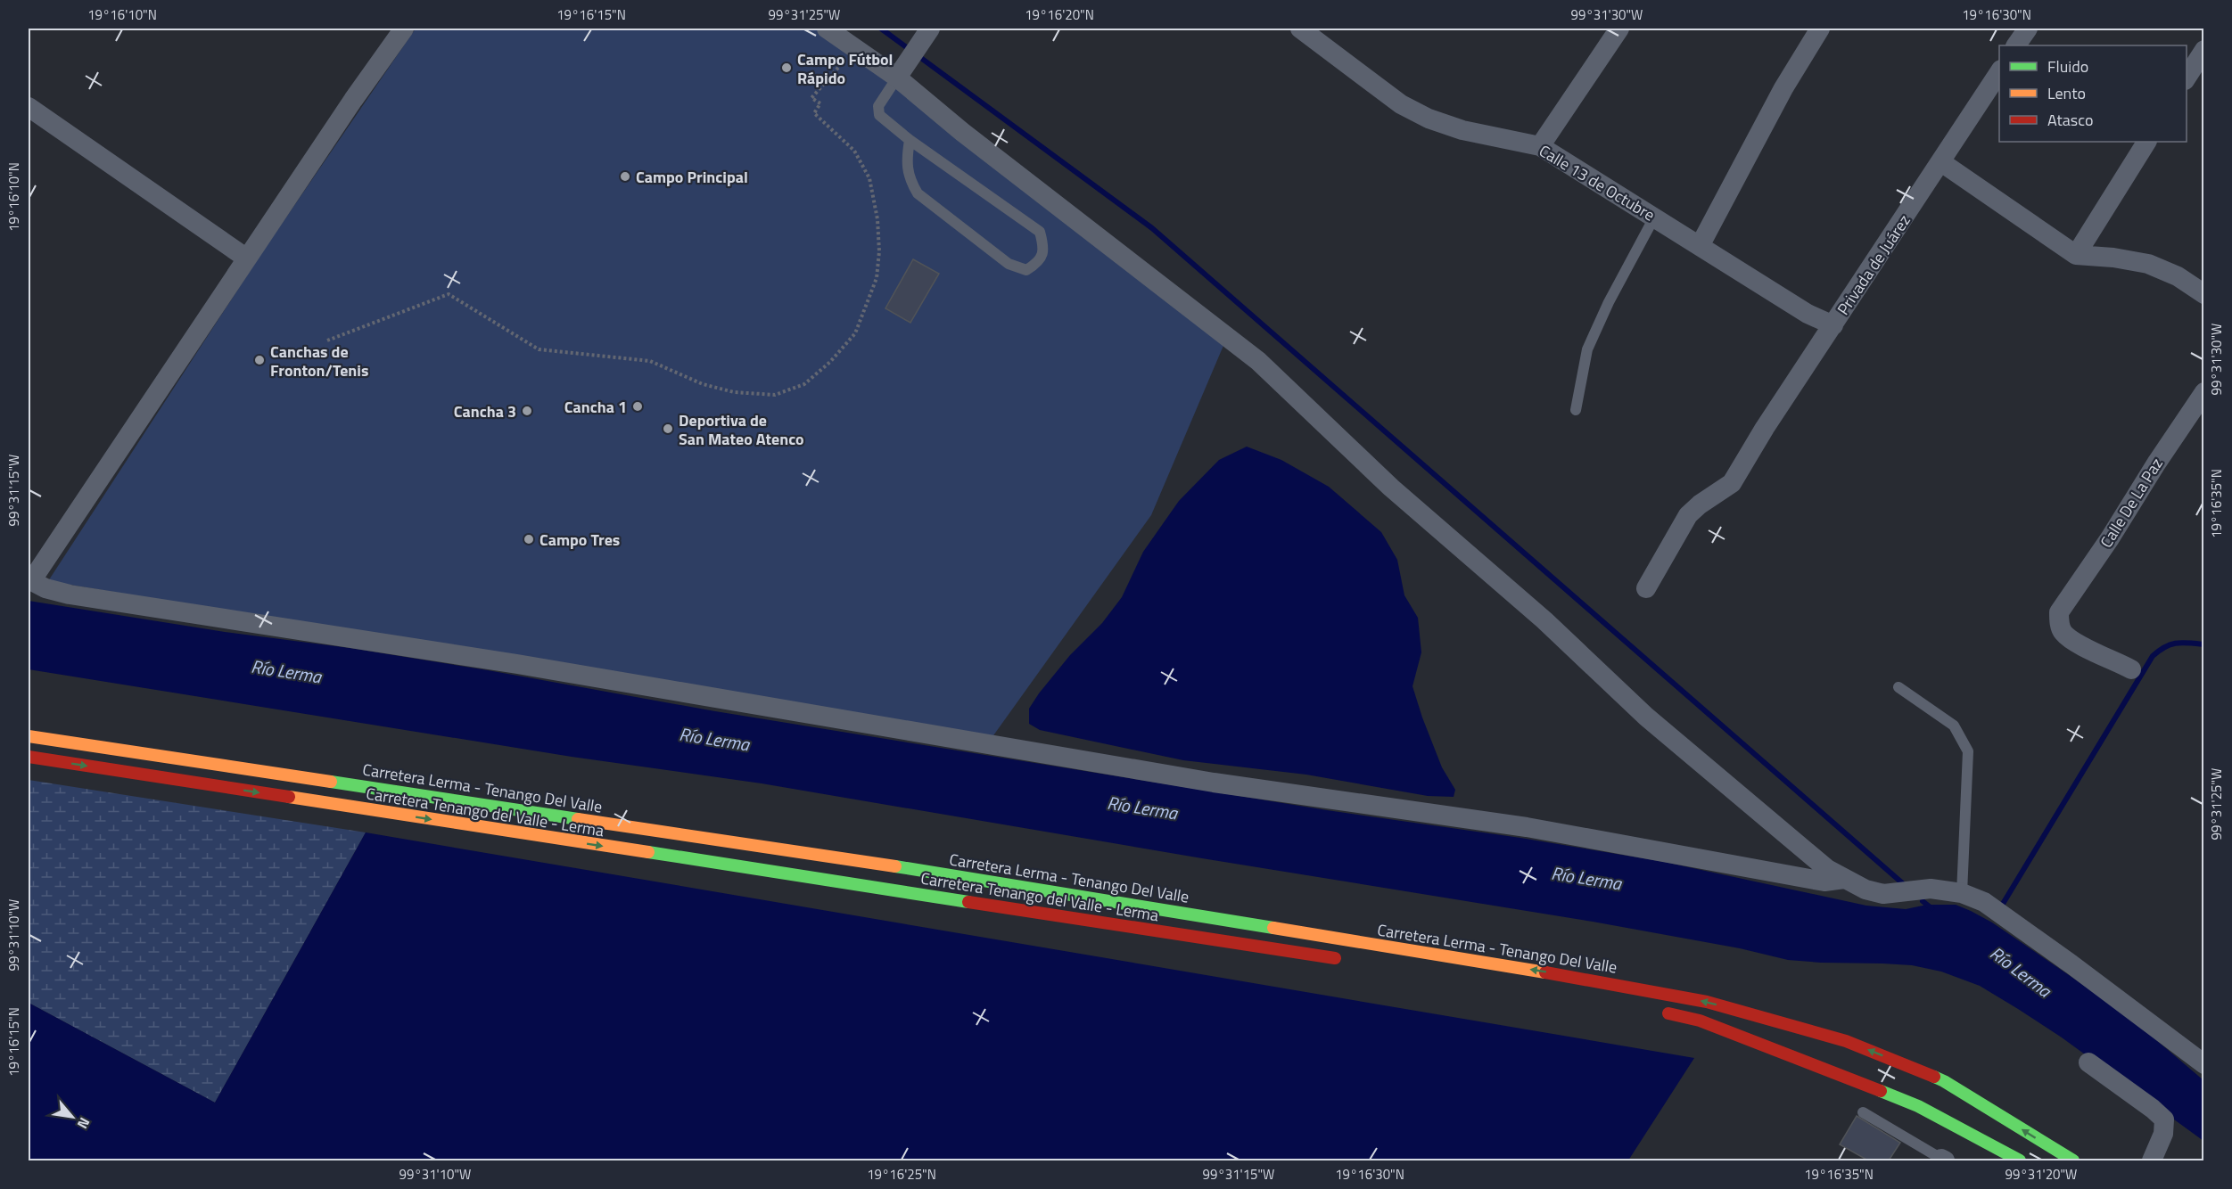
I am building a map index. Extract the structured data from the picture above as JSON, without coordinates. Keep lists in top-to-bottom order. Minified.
{"streets":{"highway":["Carretera Lerma - Tenango Del Valle","Carretera Tenango del Valle - Lerma"],"street":["Calle 13 de Octubre","Privada de Juárez","Calle De La Paz"]},"crossings":[["Calle 13 de Octubre","Privada de Juárez"]],"one_way":["Carretera Lerma - Tenango Del Valle","Carretera Tenango del Valle - Lerma"],"water":["Río Lerma"],"places":["Campo Fútbol Rápido","Campo Principal","Canchas de Fronton/Tenis","Cancha 1","Cancha 3","Deportiva de San Mateo Atenco","Campo Tres"],"legend":["Fluido","Lento","Atasco"],"north":"bottom right","coordinates":["19°16'10\"N","19°16'15\"N","99°31'25\"W","19°16'20\"N","99°31'30\"W","19°16'30\"N","99°31'15\"W","19°16'35\"N","99°31'10\"W","19°16'25\"N","99°31'20\"W"]}
